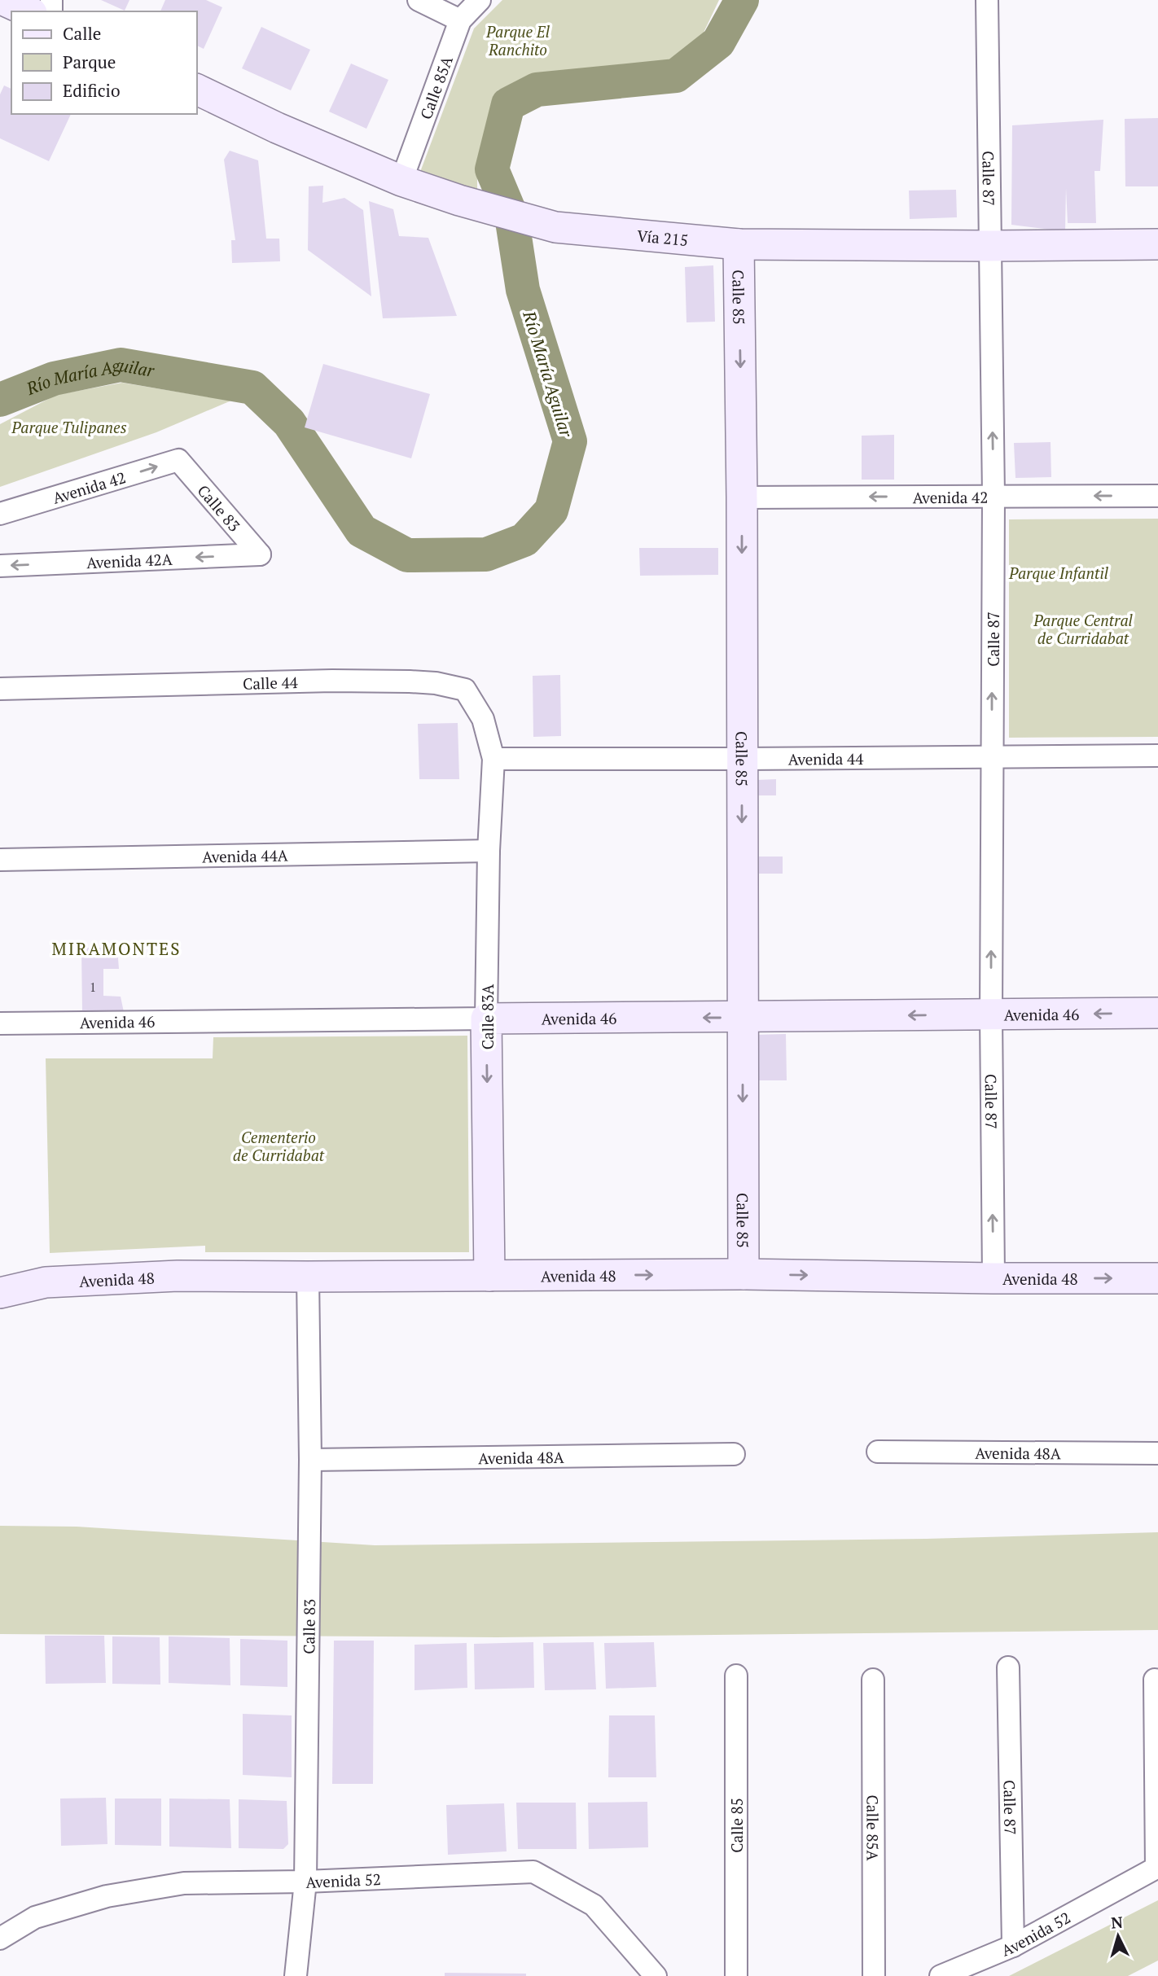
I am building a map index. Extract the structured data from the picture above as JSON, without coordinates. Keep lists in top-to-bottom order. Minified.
{"streets":{"main road":["Vía 215","Calle 85","Avenida 46","Calle 83A","Avenida 48"],"street":["Calle 85A","Calle 87","Avenida 42","Calle 83","Avenida 42A","Calle 44","Avenida 44","Avenida 44A","Avenida 48A","Avenida 52"]},"crossings":[["Calle 85A","Vía 215"],["Calle 87","Vía 215"],["Calle 87","Avenida 42"],["Calle 87","Avenida 44"],["Calle 87","Avenida 46"],["Calle 87","Avenida 48"],["Calle 87","Avenida 52"],["Vía 215","Calle 85"],["Calle 85","Avenida 42"],["Calle 85","Avenida 44"],["Calle 85","Avenida 46"],["Calle 85","Avenida 48"],["Avenida 42","Calle 83"],["Calle 83","Avenida 42A"],["Calle 83","Avenida 48"],["Calle 83","Avenida 48A"],["Calle 83","Avenida 52"],["Calle 44","Avenida 44"],["Calle 44","Calle 83A"],["Avenida 44","Calle 83A"],["Avenida 44A","Calle 83A"],["Avenida 46","Calle 83A"],["Calle 83A","Avenida 48"]],"one_way":["Calle 87","Calle 85","Avenida 42A","Avenida 46","Calle 83A","Avenida 48"],"districts":["MIRAMONTES"],"water":["Río María Aguilar"],"parks":["Parque El Ranchito","Parque Tulipanes","Parque Infantil","Parque Central de Curridabat","Cementerio de Curridabat"],"house_numbers":["1"],"legend":["Calle","Parque","Edificio"],"north":"top"}
